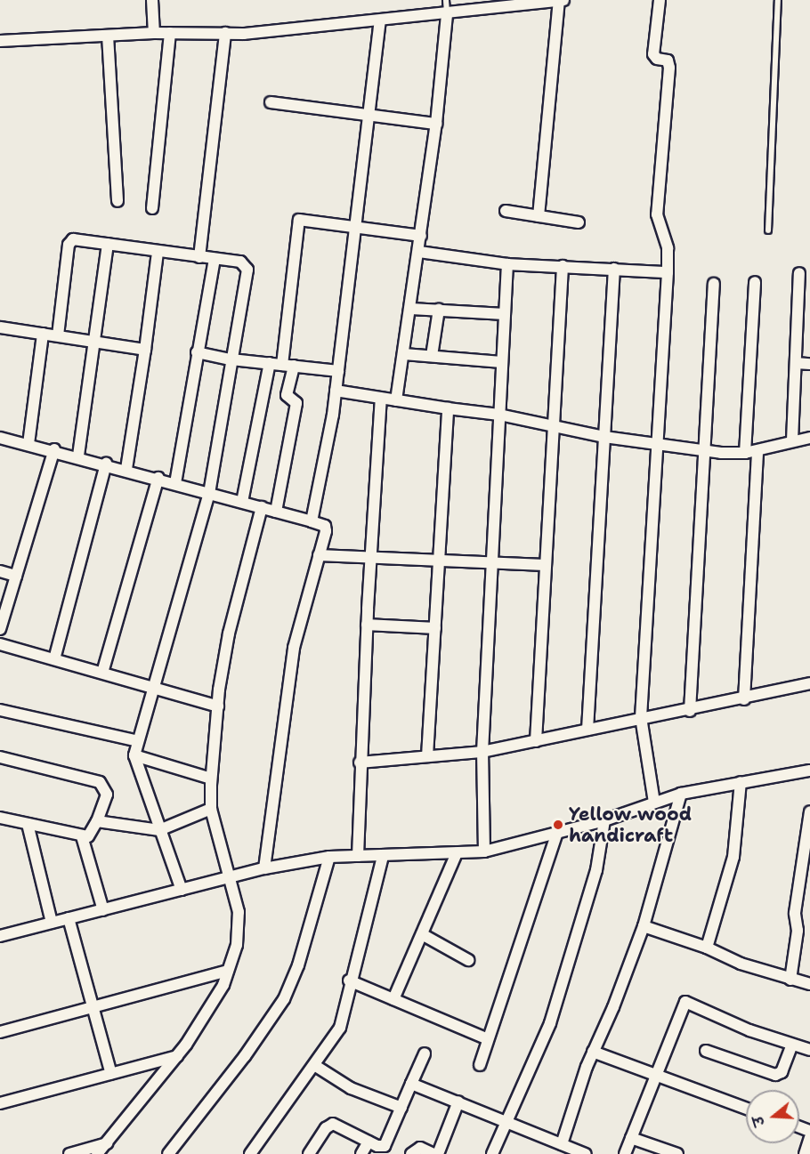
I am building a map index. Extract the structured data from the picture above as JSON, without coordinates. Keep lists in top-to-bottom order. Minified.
{"places":["Yellow wood handicraft"],"north":"left"}
